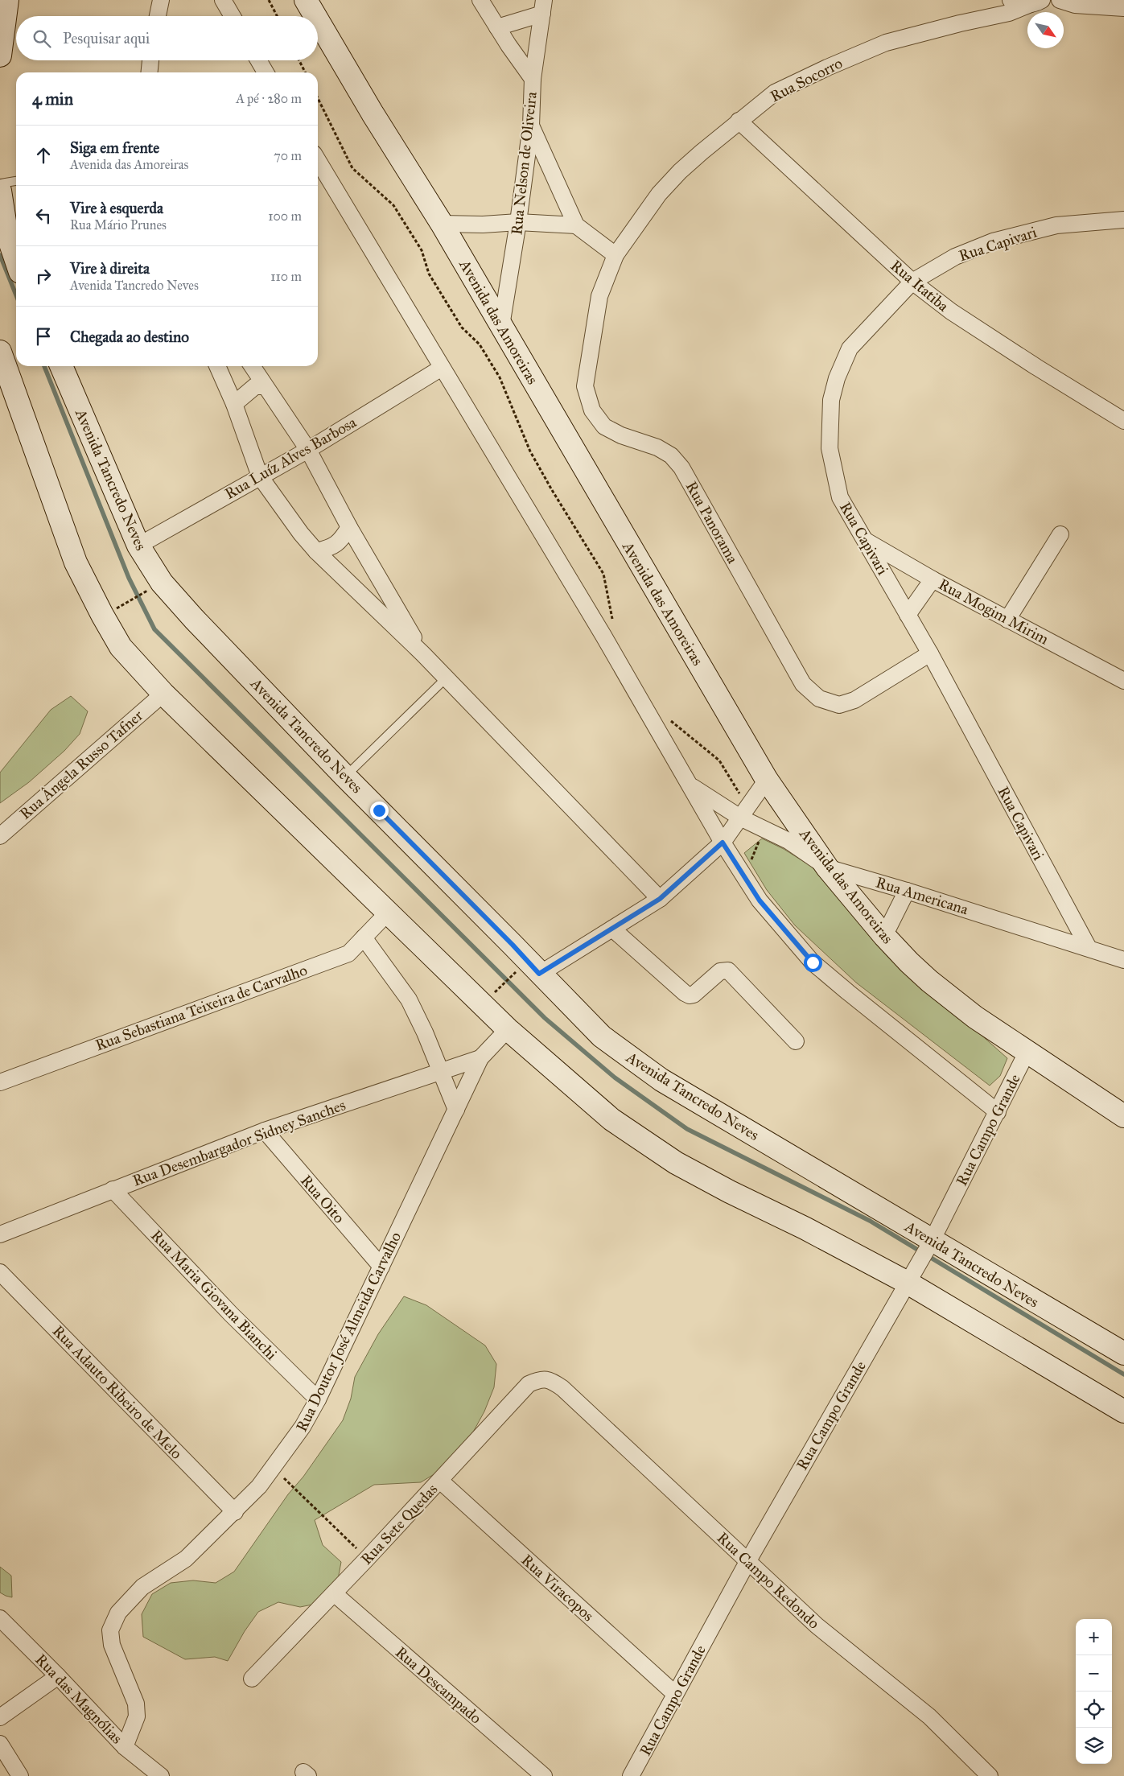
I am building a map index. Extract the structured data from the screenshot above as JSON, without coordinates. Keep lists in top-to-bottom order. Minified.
{"streets":{"main road":["Avenida das Amoreiras","Avenida Tancredo Neves"],"street":["Rua Socorro","Rua Nelson de Oliveira","Rua Capivari","Rua Itatiba","Rua Luíz Alves Barbosa","Rua Panorama","Rua Mogim Mirim","Rua Ângela Russo Tafner","Rua Americana","Rua Sebastiana Teixeira de Carvalho","Rua Campo Grande","Rua Desembargador Sidney Sanches","Rua Oito","Rua Maria Giovana Bianchi","Rua Doutor José Almeida Carvalho","Rua Adauto Ribeiro de Melo","Rua Sete Quedas","Rua Campo Redondo","Rua Viracopos","Rua Descampado","Rua das Magnólias"]},"crossings":[["Rua Socorro","Rua Itatiba"],["Rua Socorro","Rua Panorama"],["Rua Nelson de Oliveira","Avenida das Amoreiras"],["Rua Capivari","Rua Itatiba"],["Rua Capivari","Rua Panorama"],["Rua Capivari","Rua Mogim Mirim"],["Rua Capivari","Rua Americana"],["Avenida das Amoreiras","Rua Americana"],["Avenida das Amoreiras","Rua Campo Grande"],["Rua Luíz Alves Barbosa","Avenida Tancredo Neves"],["Avenida Tancredo Neves","Rua Campo Grande"],["Rua Campo Grande","Rua Campo Redondo"],["Rua Campo Grande","Rua Viracopos"],["Rua Desembargador Sidney Sanches","Rua Oito"],["Rua Desembargador Sidney Sanches","Rua Maria Giovana Bianchi"],["Rua Desembargador Sidney Sanches","Rua Doutor José Almeida Carvalho"],["Rua Oito","Rua Doutor José Almeida Carvalho"],["Rua Maria Giovana Bianchi","Rua Doutor José Almeida Carvalho"],["Rua Doutor José Almeida Carvalho","Rua Adauto Ribeiro de Melo"],["Rua Doutor José Almeida Carvalho","Rua das Magnólias"],["Rua Sete Quedas","Rua Campo Redondo"],["Rua Sete Quedas","Rua Viracopos"],["Rua Sete Quedas","Rua Descampado"]],"north":"bottom right","page":{"search":"Pesquisar aqui","heading":["4 min","A pé · 280 m"],"list":[["Siga em frente","Avenida das Amoreiras","70 m"],["Vire à esquerda","Rua Mário Prunes","100 m"],["Vire à direita","Avenida Tancredo Neves","110 m"],"Chegada ao destino"],"map_buttons":["+","−"]}}
